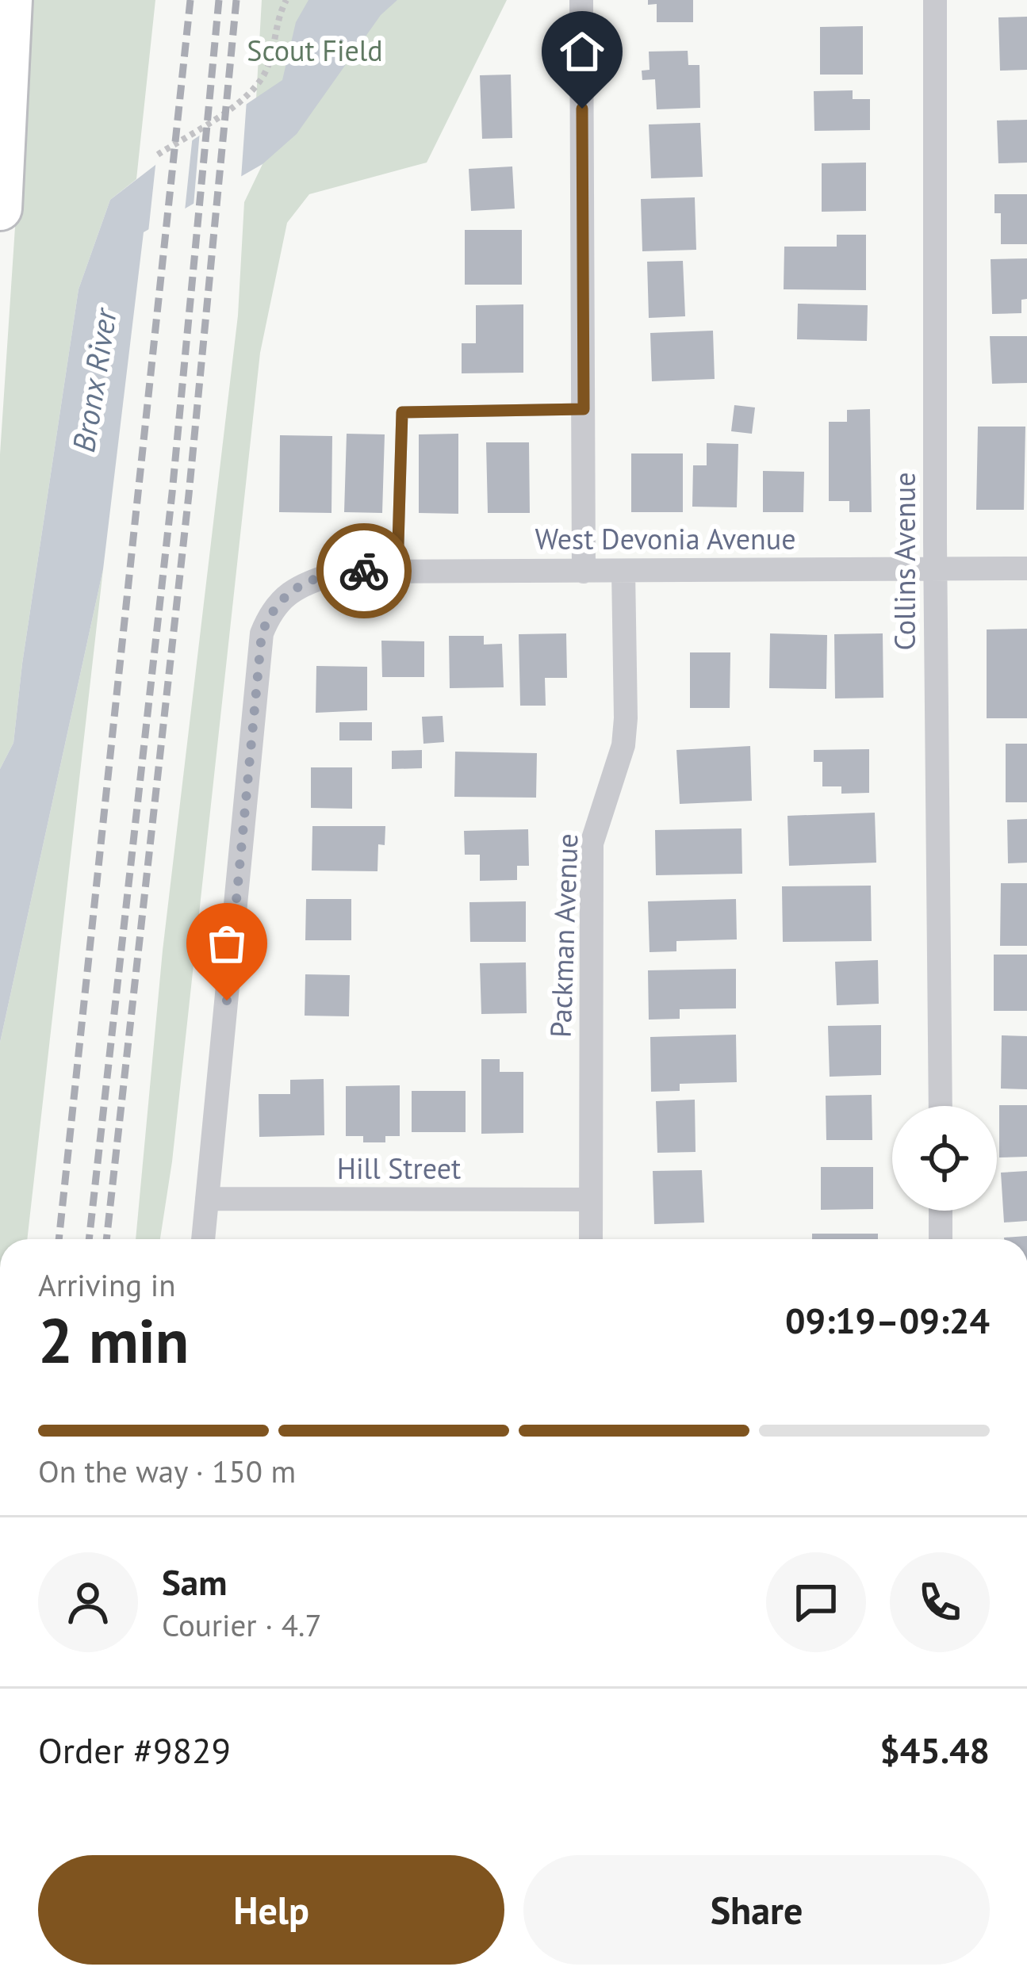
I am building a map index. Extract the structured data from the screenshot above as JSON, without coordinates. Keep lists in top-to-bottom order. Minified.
{"streets":{"street":["West Devonia Avenue","Collins Avenue","Packman Avenue","Hill Street"]},"crossings":[["West Devonia Avenue","Collins Avenue"],["West Devonia Avenue","Packman Avenue"],["West Devonia Avenue","Hill Street"],["Packman Avenue","Hill Street"]],"water":["Bronx River"],"parks":["Scout Field"],"page":{"heading":["2 min","Arriving in","09:19–09:24"],"panel":["Sam","Courier · 4.7","Order #9829","$45.48"],"bar":"On the way · 150 m","buttons":["Help","Share"]}}
